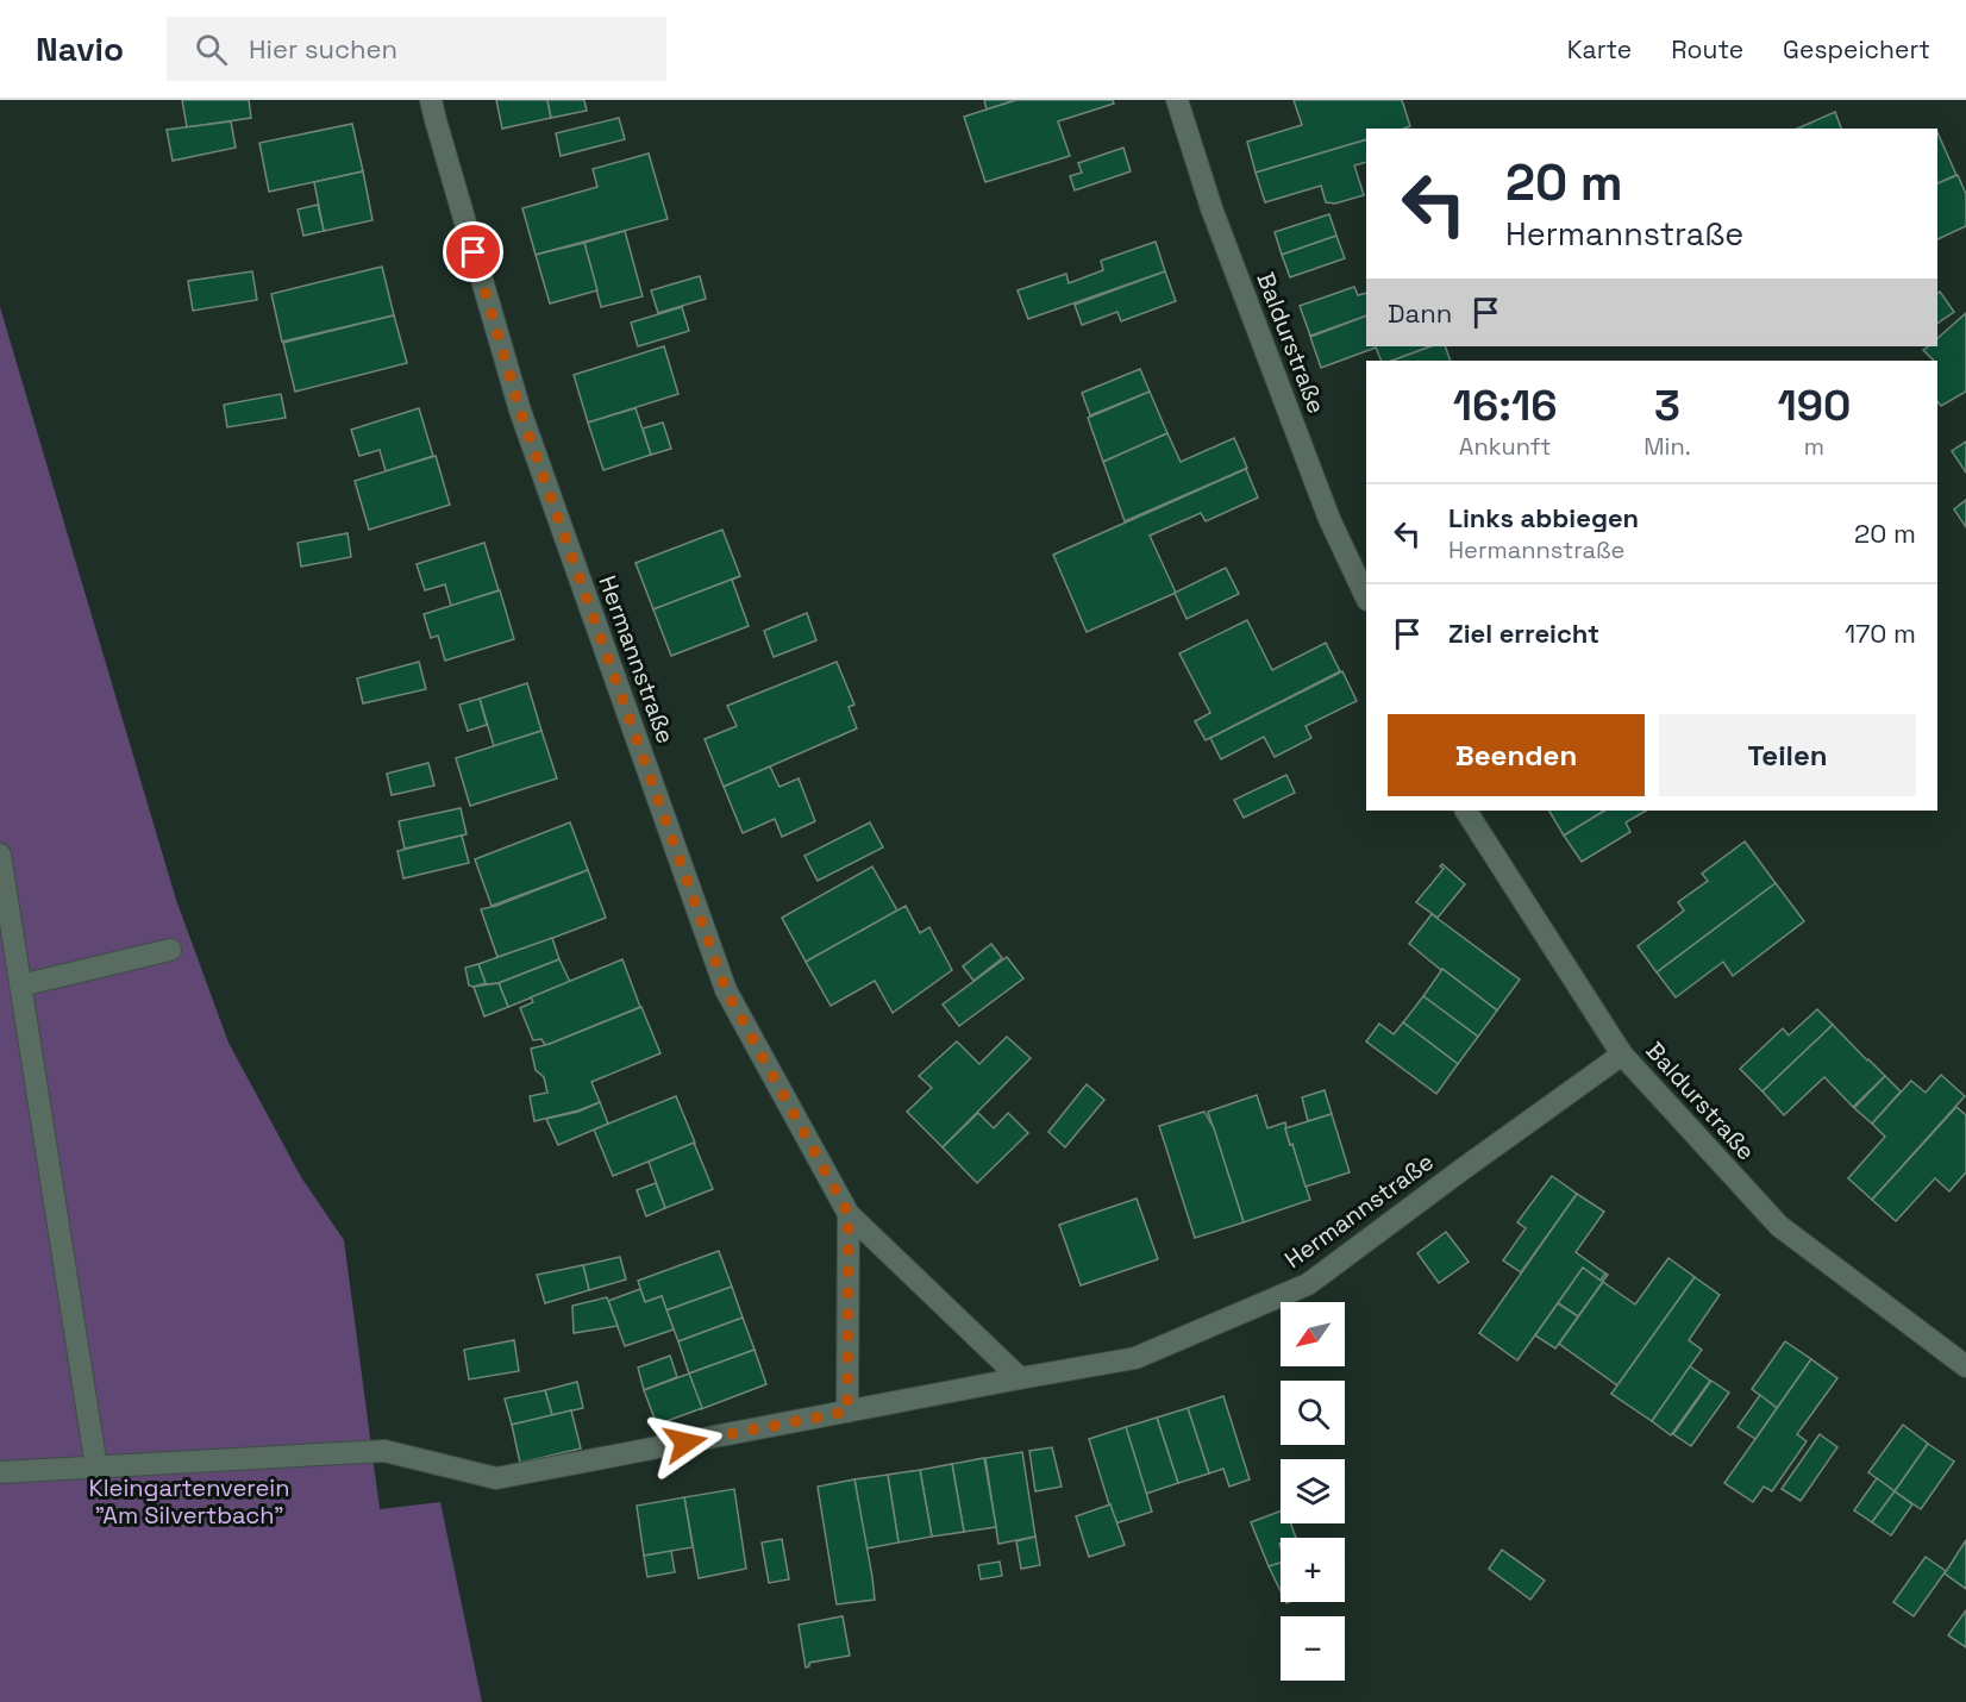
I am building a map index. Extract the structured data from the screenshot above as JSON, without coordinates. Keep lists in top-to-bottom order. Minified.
{"streets":{"street":["Baldurstraße","Hermannstraße"]},"crossings":[["Baldurstraße","Hermannstraße"]],"parks":["Kleingartenverein \"Am Silvertbach\""],"north":"bottom left","page":{"header":"Navio","search":"Hier suchen","nav":["Karte","Route","Gespeichert"],"turn":["20 m","Hermannstraße"],"then":"Dann","eta":["16:16","Ankunft","3","Min.","190","m"],"list":[{"name":"Links abbiegen","note":"Hermannstraße","value":"20 m"},{"name":"Ziel erreicht","value":"170 m"}],"buttons":["Beenden","Teilen"],"map_buttons":["+","−"]}}
